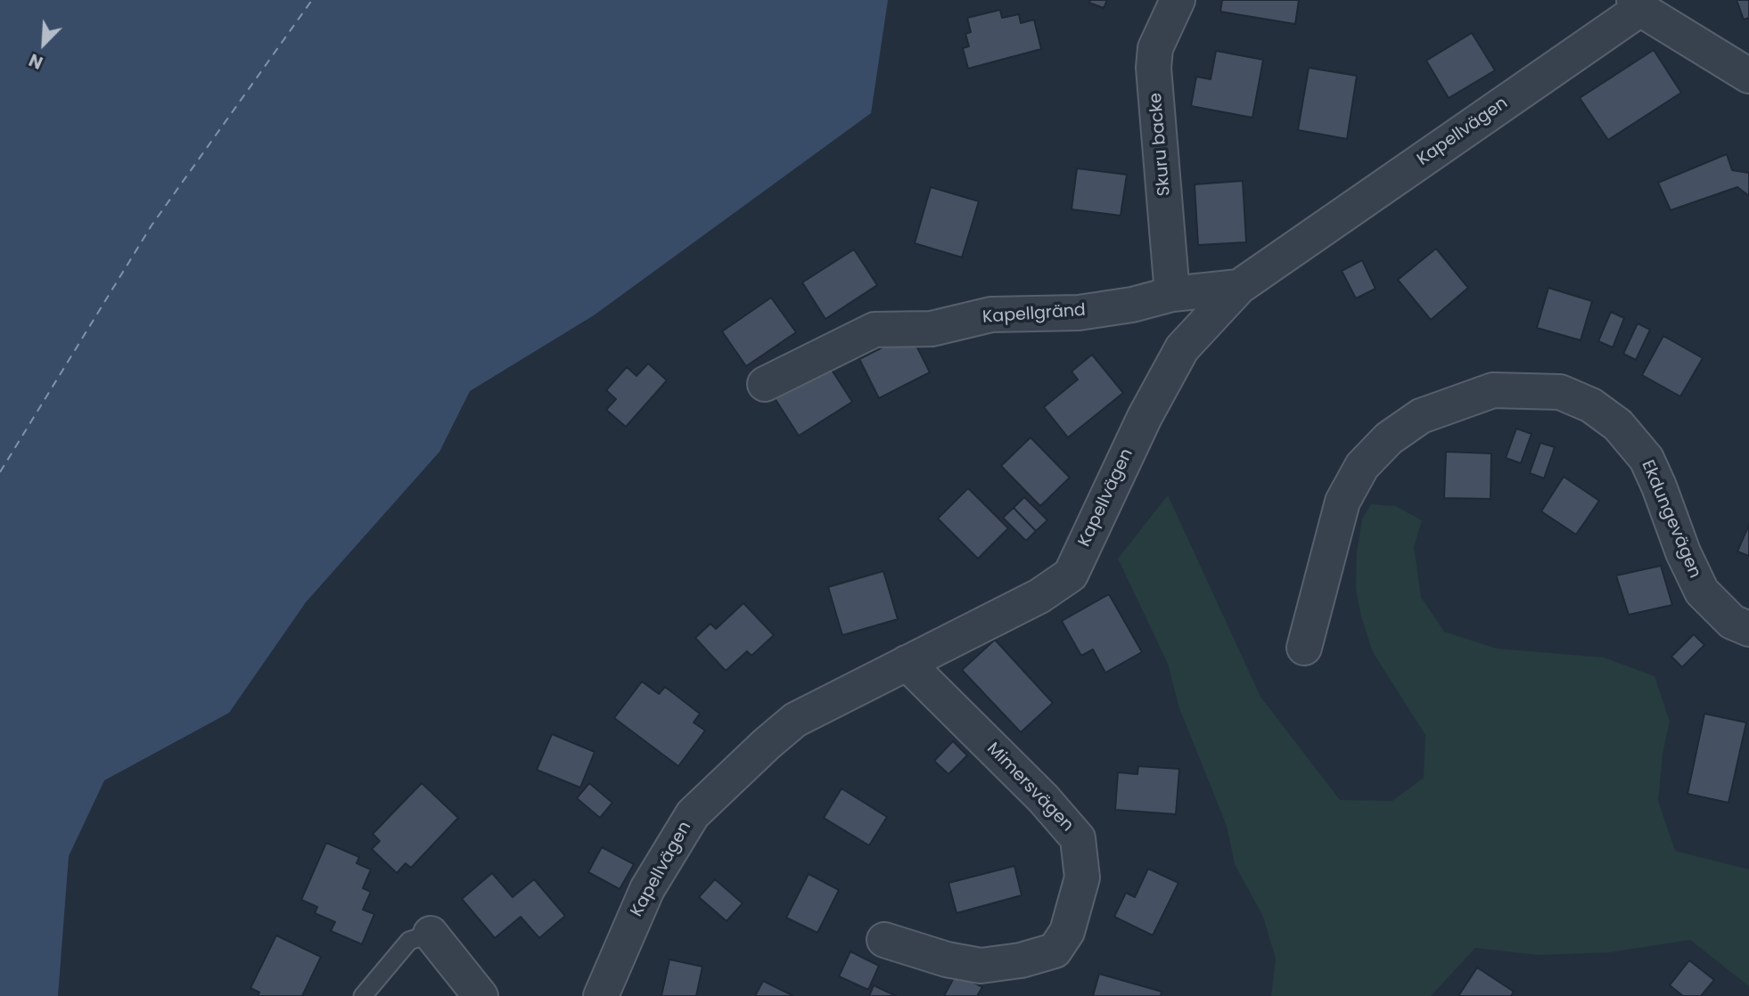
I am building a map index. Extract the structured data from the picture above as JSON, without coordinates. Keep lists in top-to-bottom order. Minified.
{"streets":{"street":["Kapellvägen","Skuru backe","Kapellgränd","Ekdungevägen","Mimersvägen"]},"crossings":[["Kapellvägen","Kapellgränd"],["Kapellvägen","Mimersvägen"],["Skuru backe","Kapellgränd"]],"north":"bottom left"}
